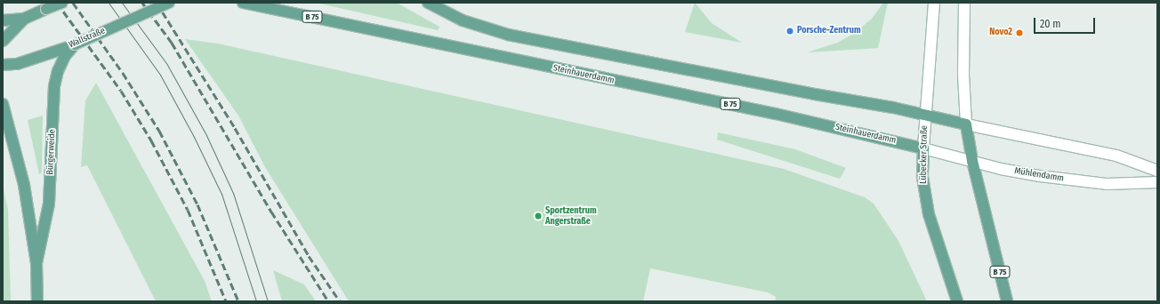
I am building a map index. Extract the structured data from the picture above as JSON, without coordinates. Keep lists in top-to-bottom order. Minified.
{"streets":{"main road":["B 75","Wallstraße","Steinhauerdamm","Bürgerweide","Lübecker Straße","Mühlendamm"]},"crossings":[["B 75","Mühlendamm"],["Wallstraße","Bürgerweide"],["Steinhauerdamm","Lübecker Straße"],["Steinhauerdamm","Mühlendamm"],["Lübecker Straße","Mühlendamm"]],"places":["Porsche-Zentrum","Novo2","Sportzentrum Angerstraße"],"scale_bar":"20 m"}
